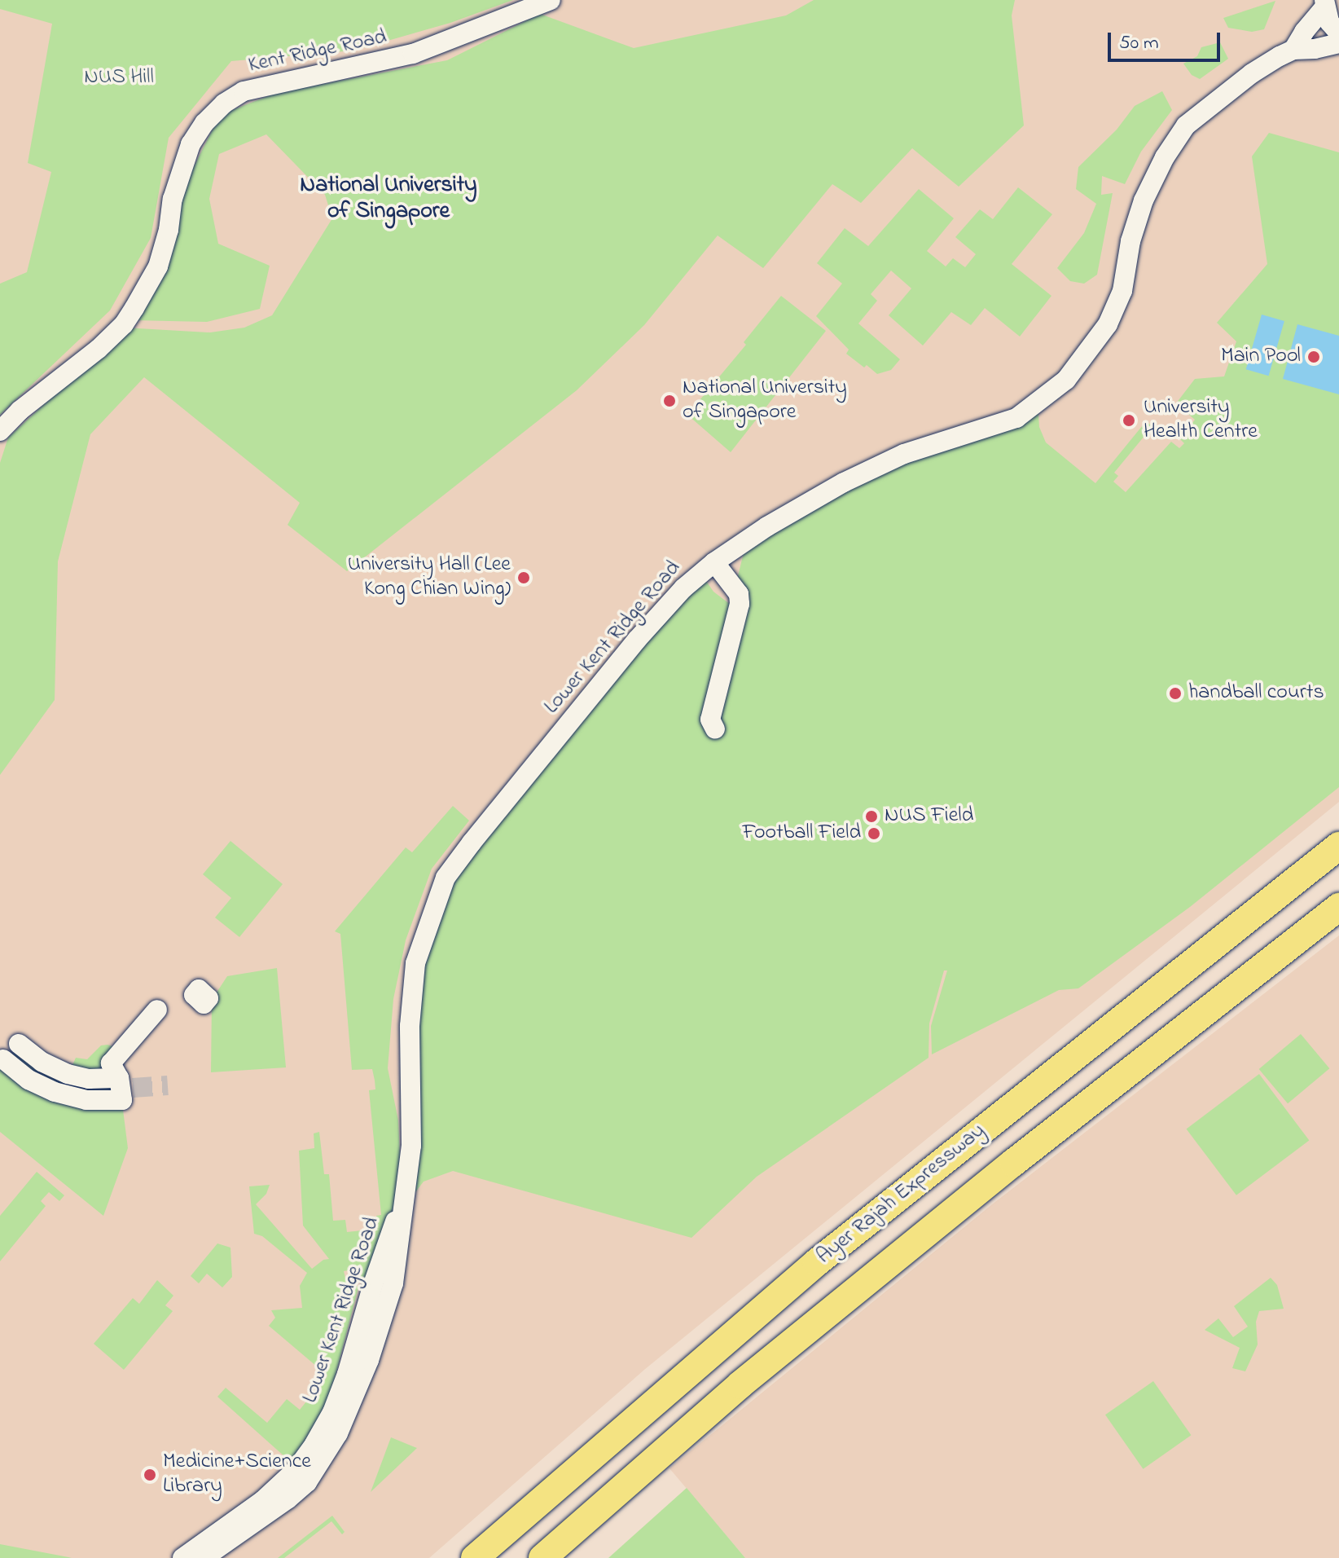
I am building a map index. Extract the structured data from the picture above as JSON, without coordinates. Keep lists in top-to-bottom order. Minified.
{"streets":{"highway":["Ayer Rajah Expressway"],"street":["Kent Ridge Road","Lower Kent Ridge Road"]},"districts":["National University of Singapore"],"parks":["NUS Hill"],"places":["Main Pool","National University of Singapore","University Health Centre","University Hall (Lee Kong Chian Wing)","handball courts","NUS Field","Football Field","Medicine+Science Library"],"scale_bar":"50 m"}
